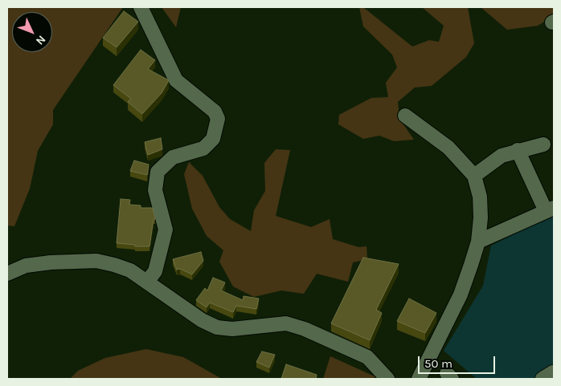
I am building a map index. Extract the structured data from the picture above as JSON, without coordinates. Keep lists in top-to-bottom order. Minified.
{"scale_bar":"50 m","north":"bottom right"}
